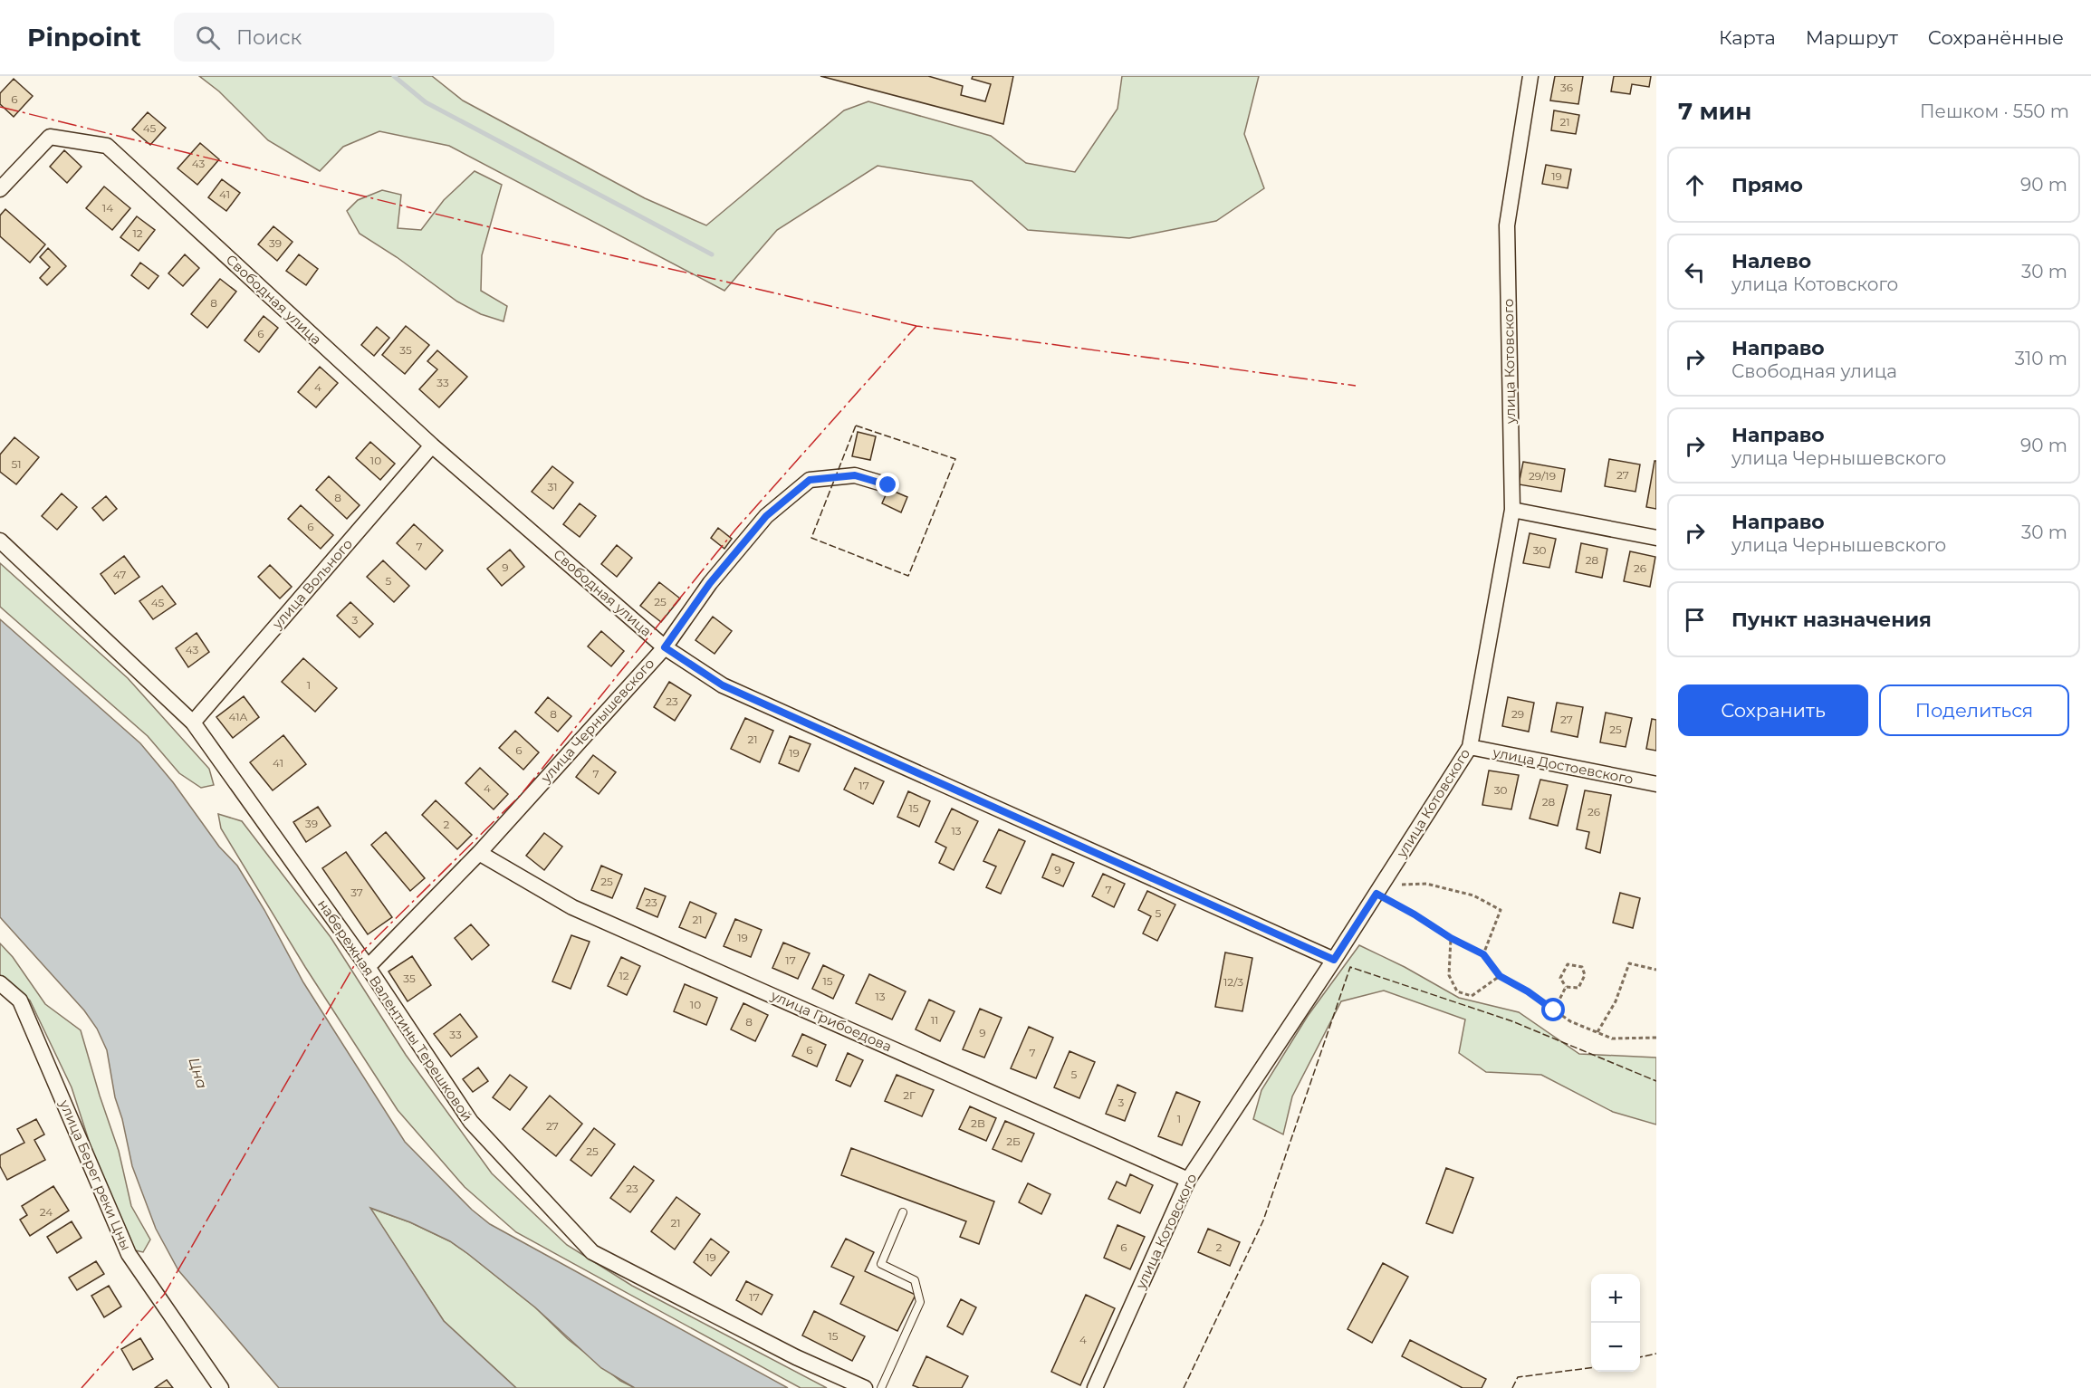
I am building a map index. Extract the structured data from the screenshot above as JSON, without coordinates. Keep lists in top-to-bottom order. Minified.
{"streets":{"street":["Свободная улица","улица Котовского","улица Вольного","улица Чернышевского","улица Достоевского","набережная Валентины Терешковой","улица Грибоедова","улица Берег реки Цны"]},"crossings":[["Свободная улица","улица Котовского"],["Свободная улица","улица Вольного"],["Свободная улица","улица Чернышевского"],["улица Котовского","улица Достоевского"],["улица Котовского","улица Грибоедова"],["улица Вольного","набережная Валентины Терешковой"],["улица Чернышевского","набережная Валентины Терешковой"],["улица Чернышевского","улица Грибоедова"]],"water":["Цна"],"house_numbers":["36","6","21","45","43","19","41","14","12","39","8","6","35","33","4","10","51","27","29/19","31","8","6","7","30","28","9","26","47","5","25","45","3","43","1","23","8","29","41А","27","25","21","6","19","41","7","17","4","30","28","15","26","39","2","13","9","25","7","37","23","5","21","19","17","12","35","15","12/3","13","10","11","8","9","33","6","7","5","2Г","3","1","2В","27","2Б","25","23","24","21","6","2","19","17","15","4"],"page":{"header":"Pinpoint","search":"Поиск","nav":["Карта","Маршрут","Сохранённые"],"heading":["7 мин","Пешком · 550 m"],"list":[["Прямо","90 m"],["Налево","улица Котовского","30 m"],["Направо","Свободная улица","310 m"],["Направо","улица Чернышевского","90 m"],["Направо","улица Чернышевского","30 m"],"Пункт назначения"],"buttons":["Сохранить","Поделиться"],"map_buttons":["+","−"]}}
